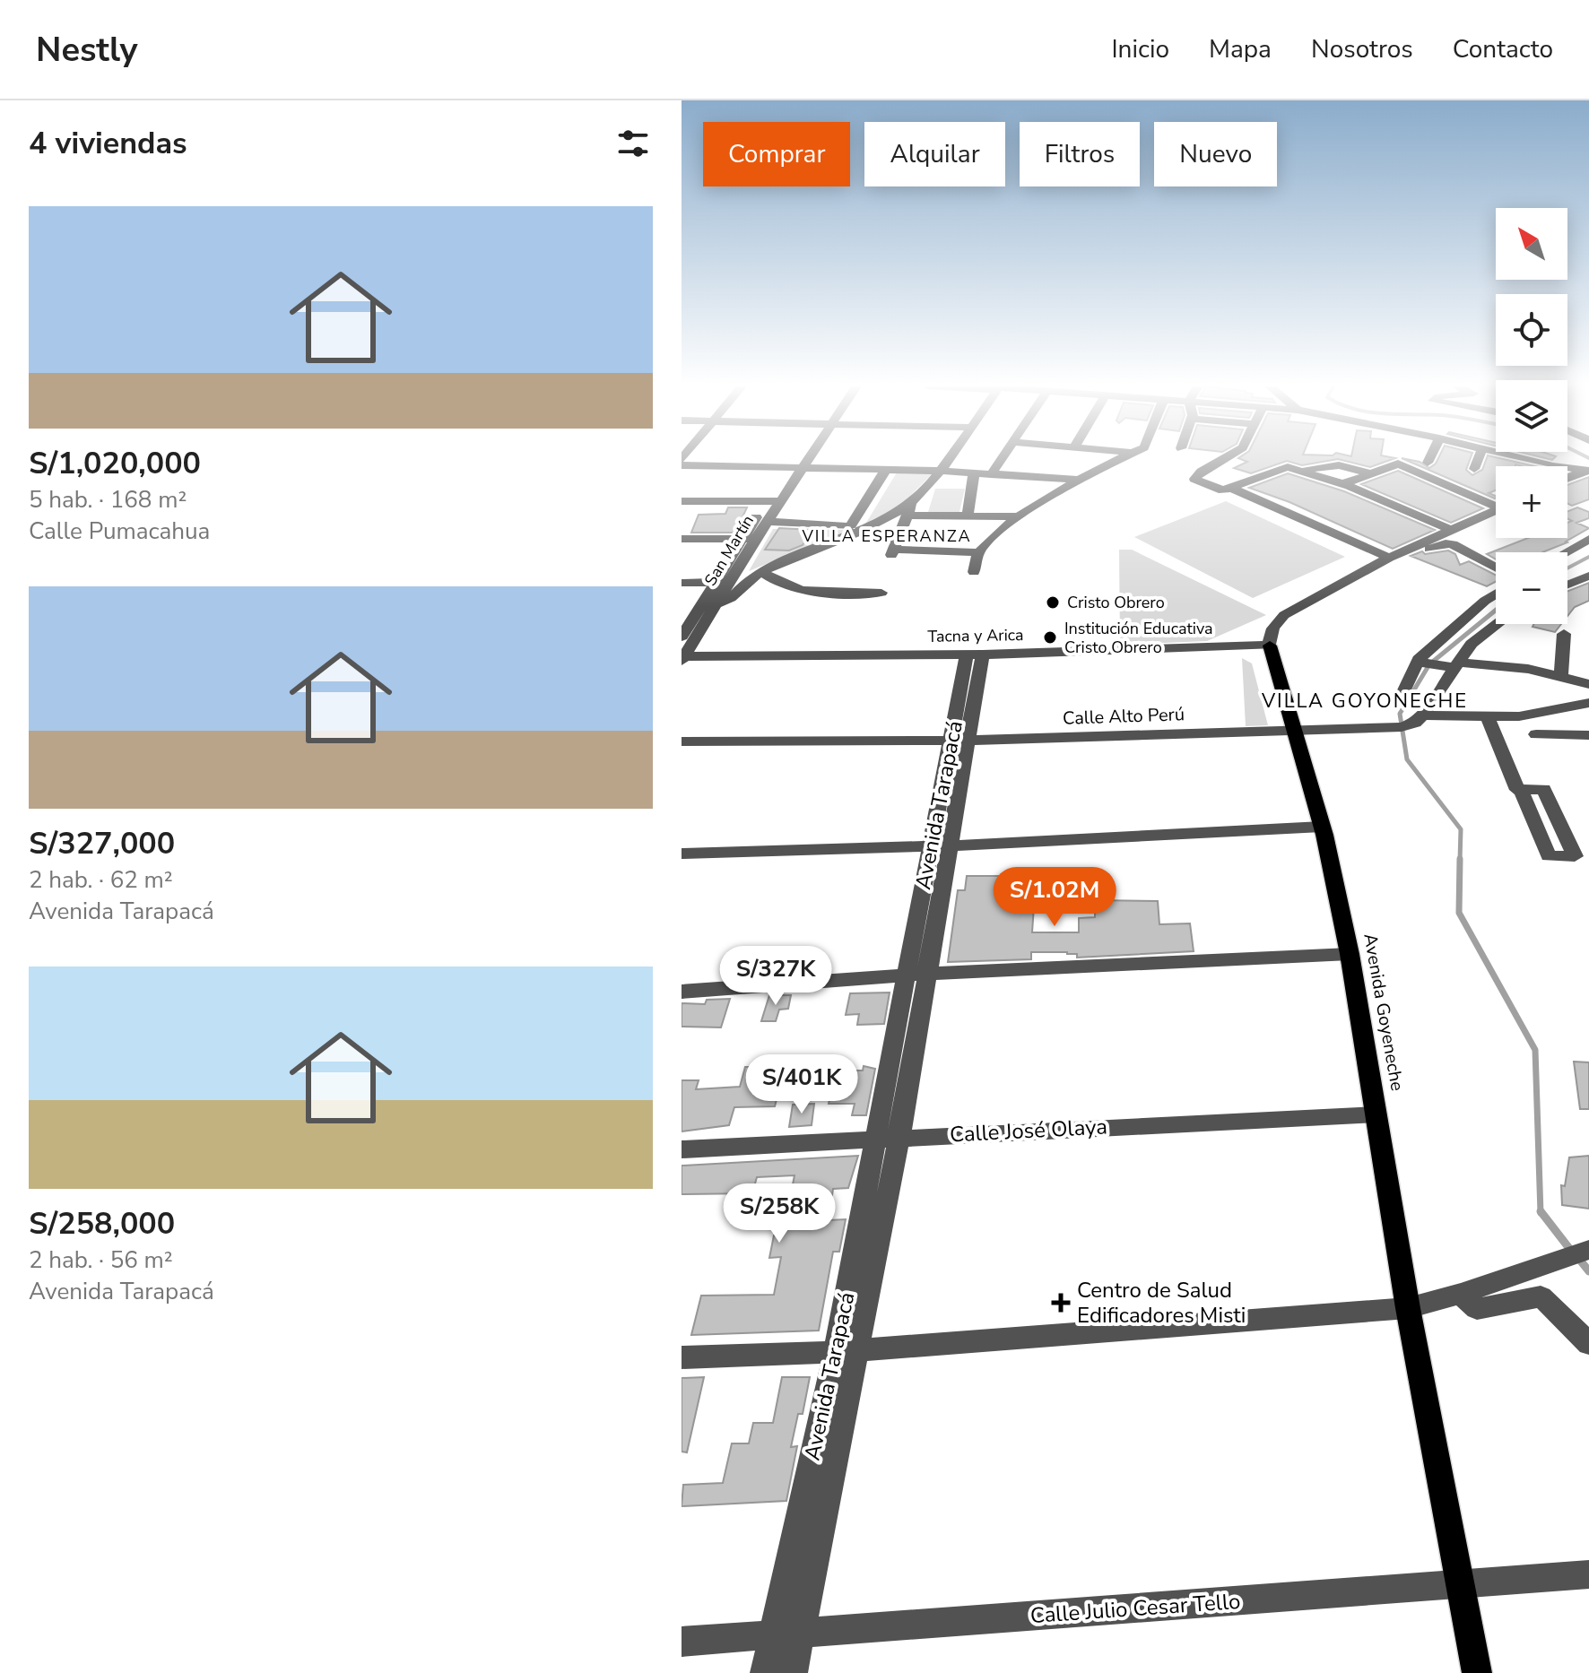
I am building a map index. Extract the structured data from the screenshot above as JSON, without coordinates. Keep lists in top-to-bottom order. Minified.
{"streets":{"main road":["Avenida Goyeneche"],"street":["San Martín","Tacna y Arica","Calle Alto Perú","Avenida Tarapacá","Calle José Olaya","Calle Julio Cesar Tello"]},"crossings":[["San Martín","Tacna y Arica"],["Tacna y Arica","Avenida Tarapacá"],["Tacna y Arica","Avenida Goyeneche"],["Calle Alto Perú","Avenida Tarapacá"],["Calle Alto Perú","Avenida Goyeneche"],["Avenida Tarapacá","Calle José Olaya"],["Avenida Tarapacá","Calle Julio Cesar Tello"],["Avenida Goyeneche","Calle José Olaya"],["Avenida Goyeneche","Calle Julio Cesar Tello"]],"districts":["VILLA ESPERANZA","VILLA GOYONECHE"],"places":{"other":["Cristo Obrero","Institución Educativa Cristo Obrero"],"health":["Centro de Salud Edificadores Misti"]},"north":"top left","page":{"header":"Nestly","nav":["Inicio","Mapa","Nosotros","Contacto"],"heading":"4 viviendas","chip":["Comprar","Alquilar","Filtros","Nuevo"],"list":[{"name":"S/1,020,000","note":"5 hab. · 168 m² · Calle Pumacahua"},{"name":"S/327,000","note":"2 hab. · 62 m² · Avenida Tarapacá"},{"name":"S/258,000","note":"2 hab. · 56 m² · Avenida Tarapacá"}],"map_buttons":["+","−"],"price":["S/1.02M","S/327K","S/401K","S/258K"]}}
